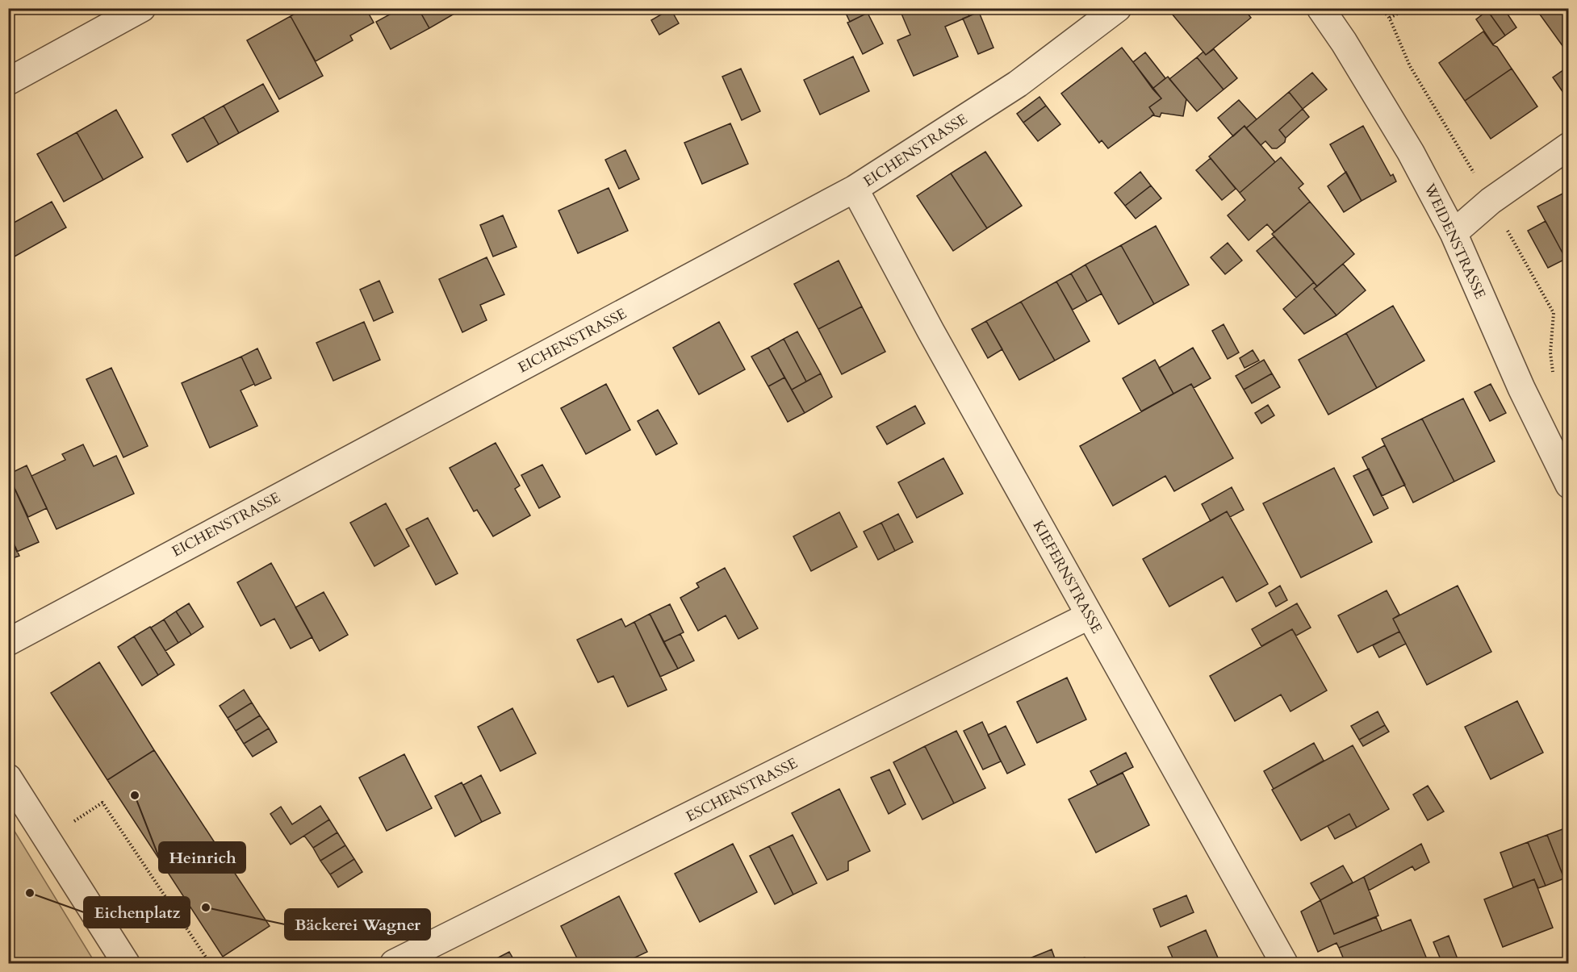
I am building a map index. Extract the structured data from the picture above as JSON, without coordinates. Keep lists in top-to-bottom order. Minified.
{"streets":{"street":["EICHENSTRASSE","WEIDENSTRASSE","KIEFERNSTRASSE","ESCHENSTRASSE"]},"crossings":[["EICHENSTRASSE","KIEFERNSTRASSE"],["KIEFERNSTRASSE","ESCHENSTRASSE"]],"places":["Heinrich","Eichenplatz","Bäckerei Wagner"]}
